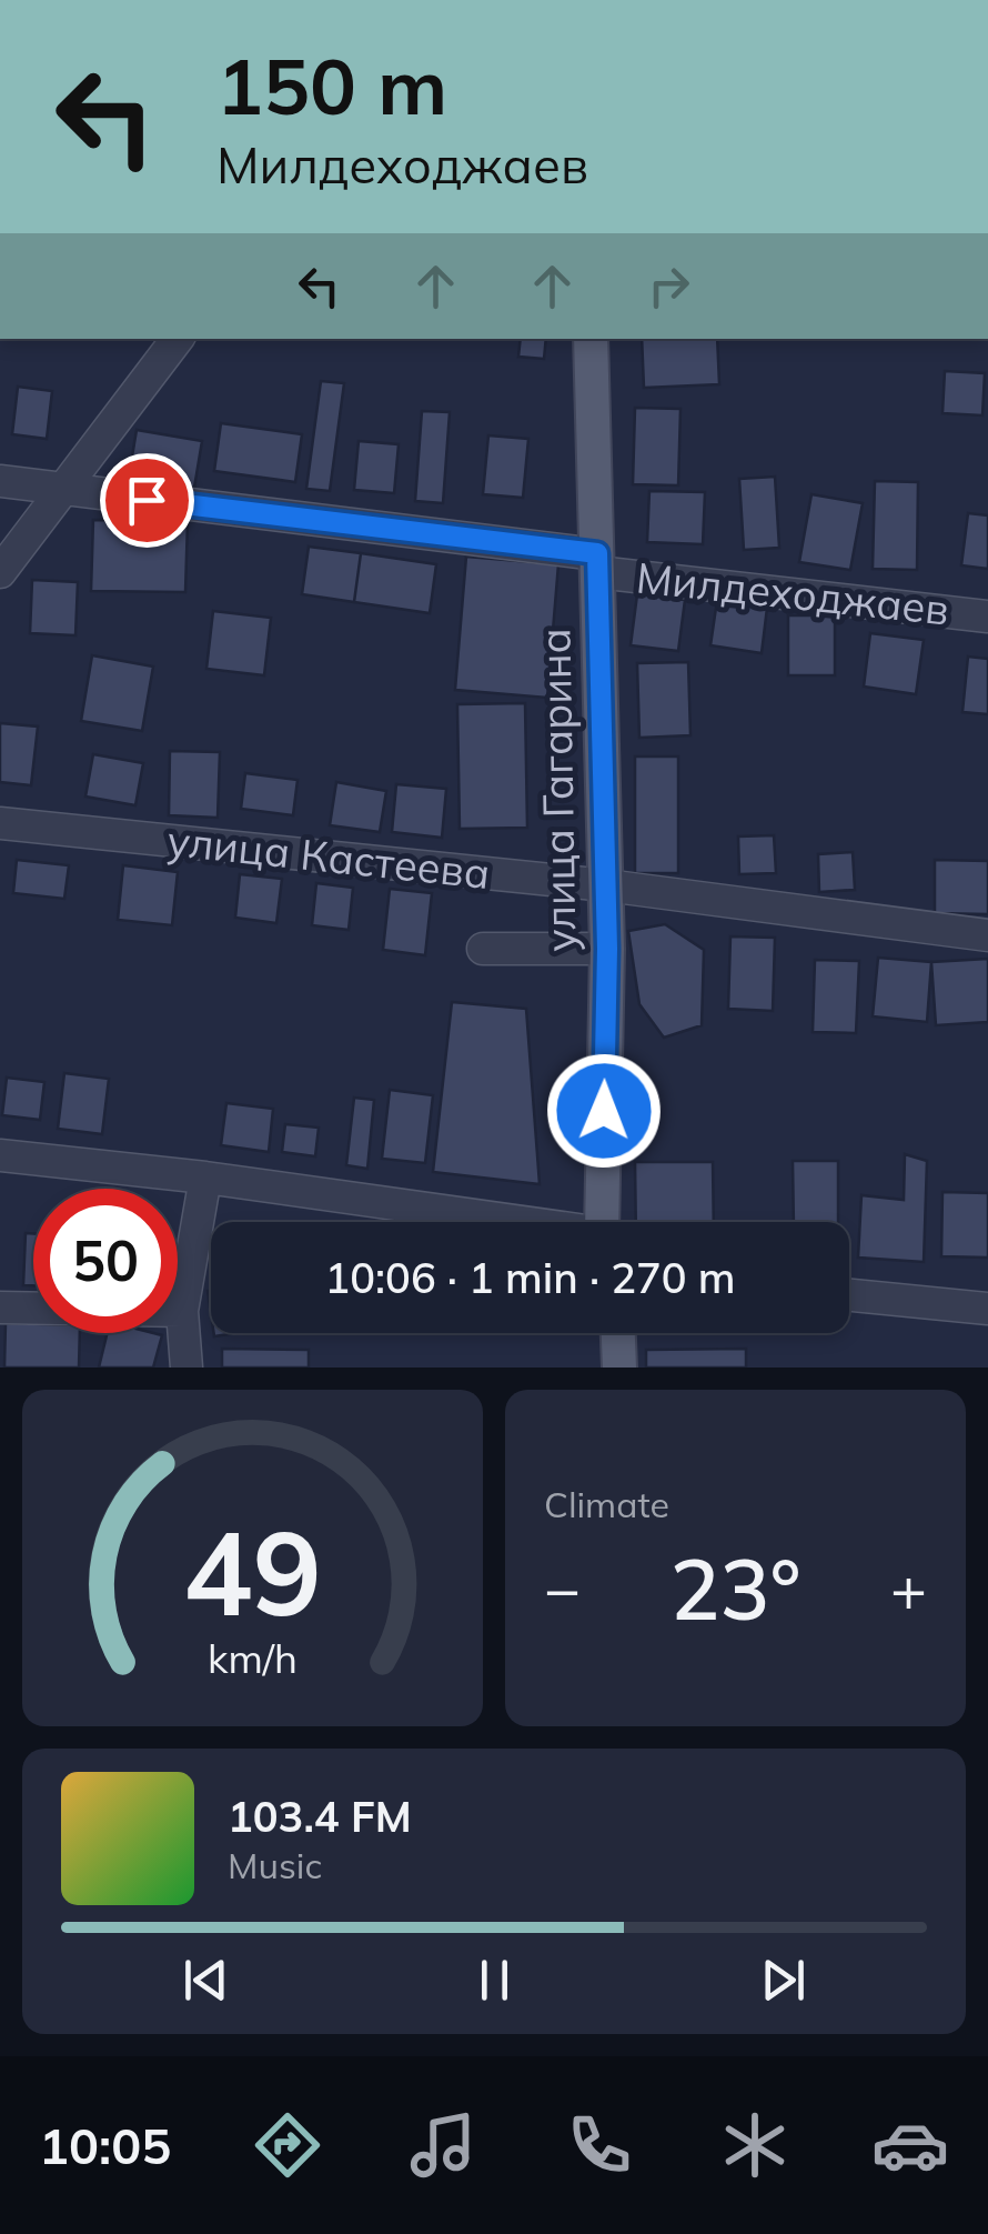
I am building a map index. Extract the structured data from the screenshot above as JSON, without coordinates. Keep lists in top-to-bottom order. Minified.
{"streets":{"main road":["улица Гагарина"],"street":["Милдеходжаев","улица Кастеева"]},"crossings":[["Милдеходжаев","улица Гагарина"],["улица Гагарина","улица Кастеева"]],"page":{"turn":["150 m","Милдеходжаев"],"limit":"50","trip":"10:06 · 1 min · 270 m","tile":"Climate","heat":["−","23°","+"],"song":["103.4 FM","Music"],"tabs":"10:05","gauge":["49","km/h"]}}
